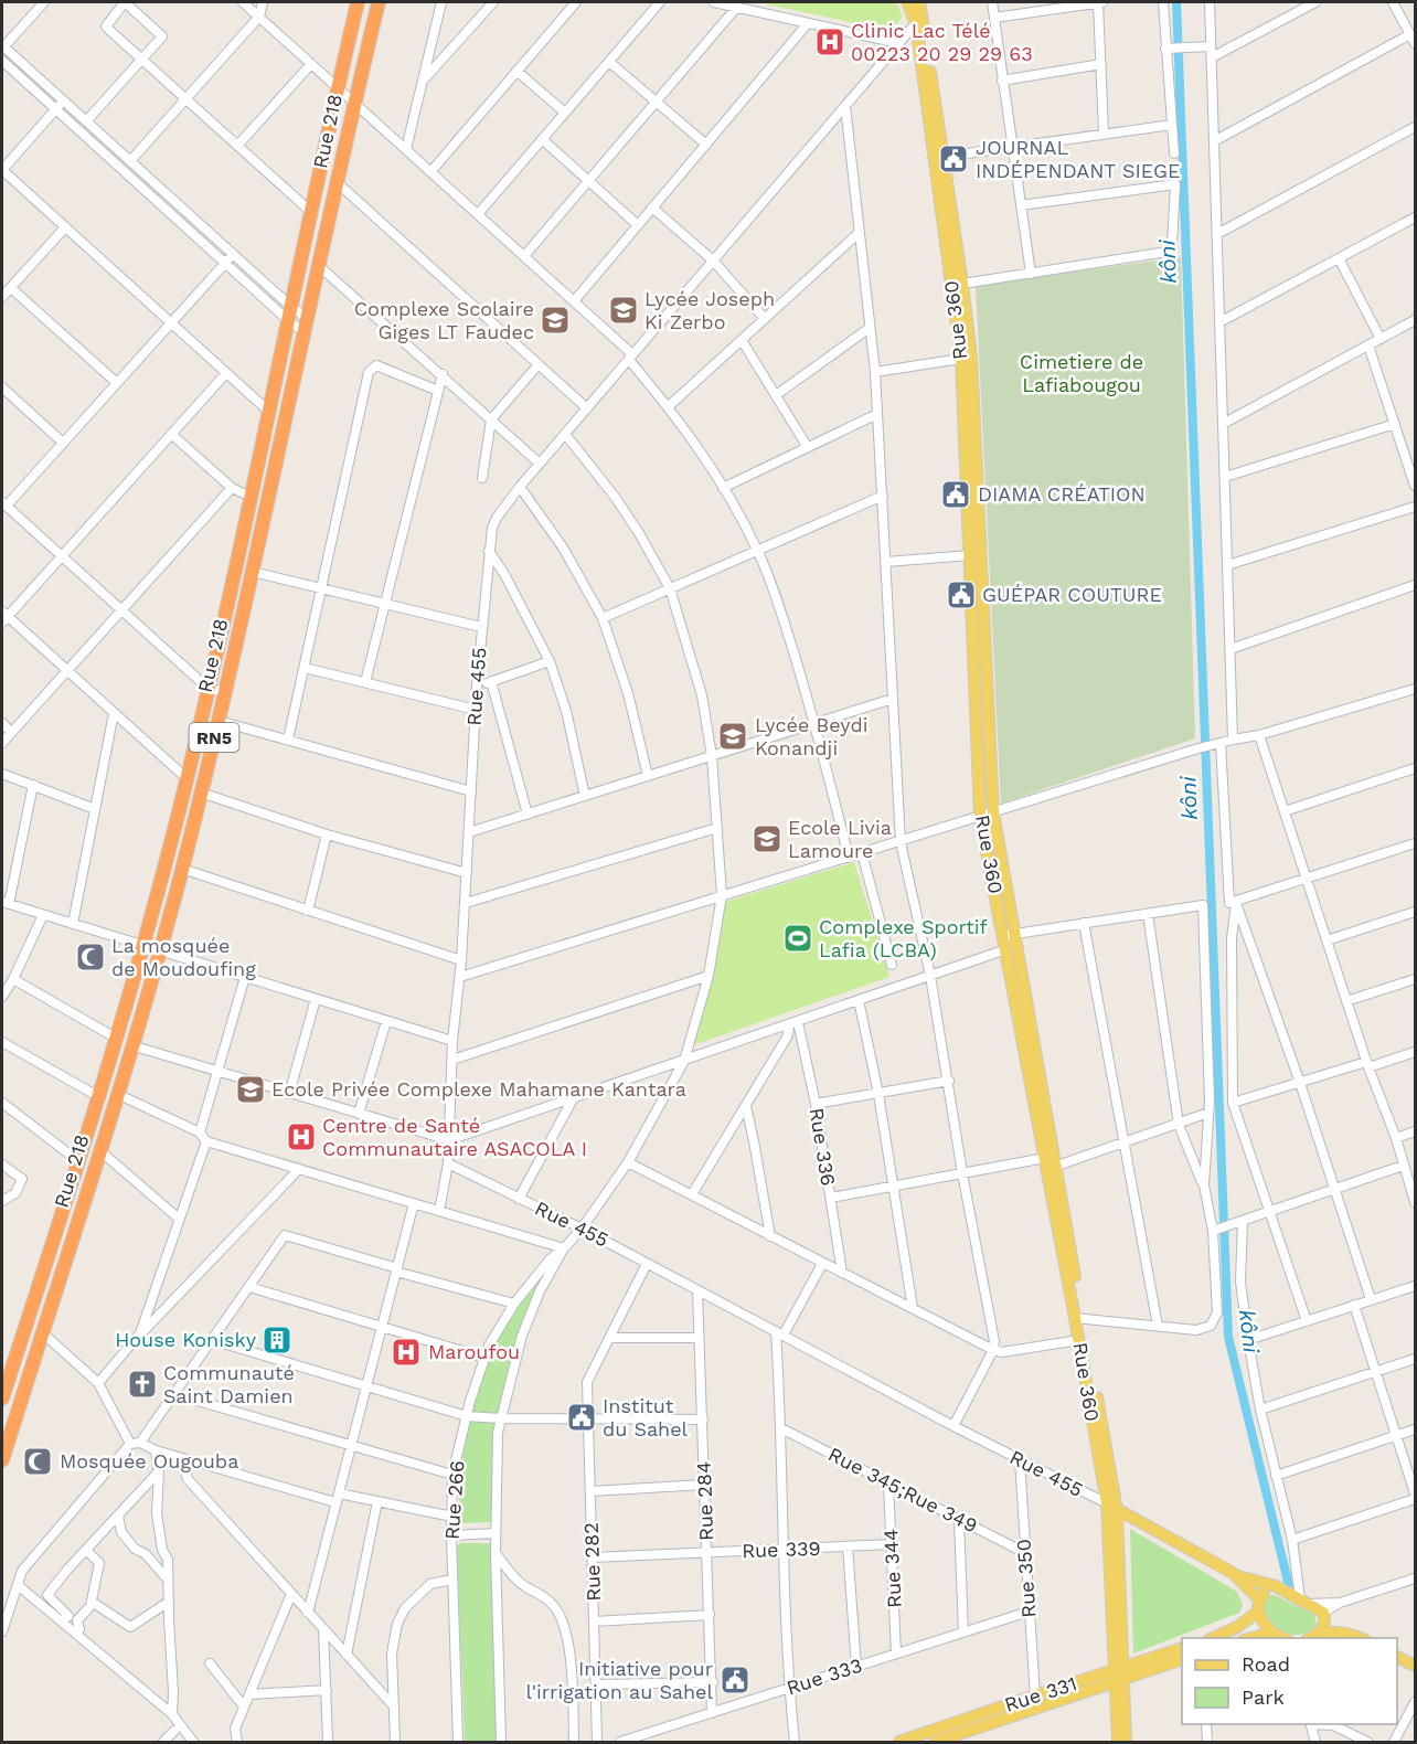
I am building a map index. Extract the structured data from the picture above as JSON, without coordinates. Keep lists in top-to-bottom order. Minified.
{"streets":{"highway":["Rue 218","RN5"],"main road":["Rue 360","Rue 455","Rue 331"],"street":["Rue 336","Rue 345;Rue 349","Rue 266","Rue 284","Rue 339","Rue 282","Rue 344","Rue 350","Rue 333"]},"crossings":[["Rue 360","Rue 455"],["Rue 360","Rue 331"],["Rue 455","Rue 266"],["Rue 455","Rue 284"],["Rue 455","Rue 350"],["Rue 345;Rue 349","Rue 344"],["Rue 345;Rue 349","Rue 350"],["Rue 284","Rue 339"],["Rue 284","Rue 333"],["Rue 339","Rue 282"],["Rue 339","Rue 344"],["Rue 344","Rue 333"],["Rue 350","Rue 333"],["Rue 350","Rue 331"]],"water":["kôni"],"parks":["Cimetiere de Lafiabougou"],"places":{"hospital":["Clinic Lac Télé 00223 20 29 29 63","Centre de Santé Communautaire ASACOLA I","Maroufou"],"public building":["JOURNAL INDÉPENDANT SIEGE","DIAMA CRÉATION","GUÉPAR COUTURE","Institut du Sahel","Initiative pour l'irrigation au Sahel"],"school or university":["Lycée Joseph Ki Zerbo","Complexe Scolaire Giges LT Faudec","Lycée Beydi Konandji","Ecole Livia Lamoure","Ecole Privée Complexe Mahamane Kantara"],"sports":["Complexe Sportif Lafia (LCBA)"],"mosque":["La mosquée de Moudoufing","Mosquée Ougouba"],"building":["House Konisky"],"church":["Communauté Saint Damien"]},"legend":["Road","Park"]}
